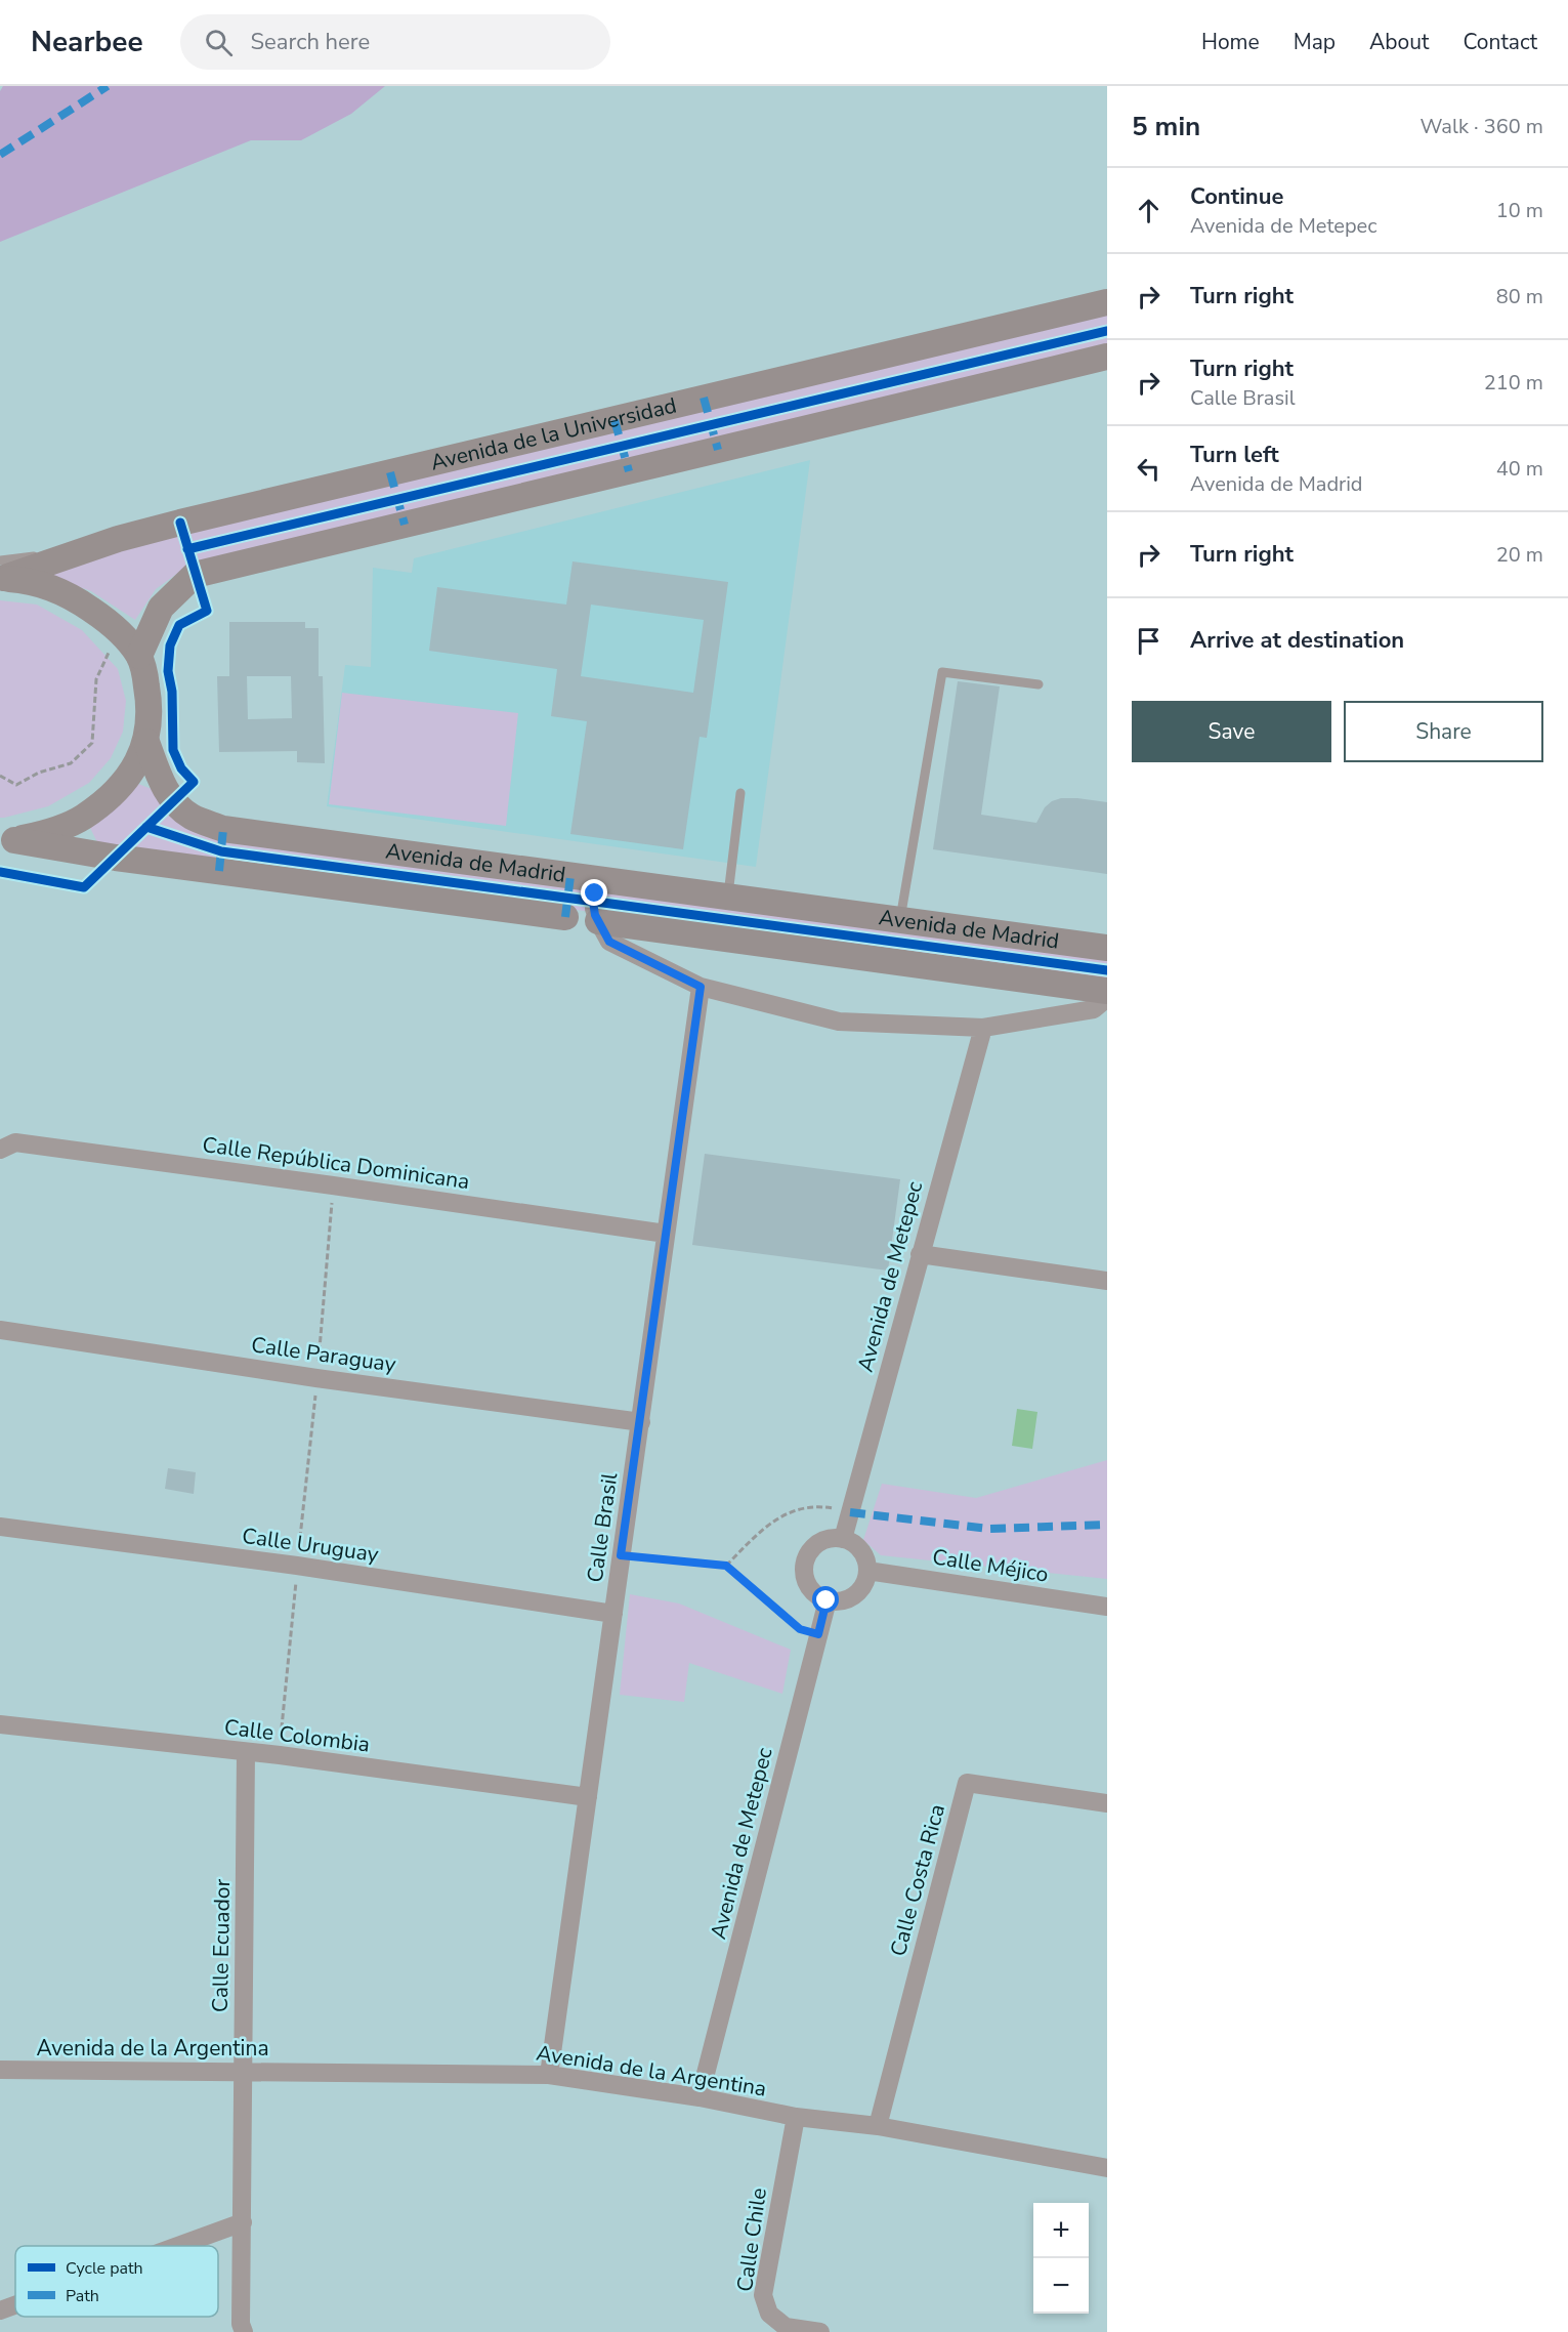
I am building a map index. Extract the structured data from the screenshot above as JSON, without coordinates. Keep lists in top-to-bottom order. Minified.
{"streets":{"street":["Avenida de la Universidad","Avenida de Madrid","Calle República Dominicana","Avenida de Metepec","Calle Paraguay","Calle Brasil","Calle Uruguay","Calle Méjico","Calle Colombia","Calle Costa Rica","Calle Ecuador","Avenida de la Argentina","Calle Chile"]},"crossings":[["Calle República Dominicana","Calle Brasil"],["Avenida de Metepec","Calle Méjico"],["Avenida de Metepec","Avenida de la Argentina"],["Calle Paraguay","Calle Brasil"],["Calle Brasil","Calle Uruguay"],["Calle Brasil","Calle Colombia"],["Calle Brasil","Avenida de la Argentina"],["Calle Colombia","Calle Ecuador"],["Calle Costa Rica","Avenida de la Argentina"],["Calle Ecuador","Avenida de la Argentina"],["Avenida de la Argentina","Calle Chile"]],"legend":["Cycle path","Path"],"page":{"header":"Nearbee","search":"Search here","nav":["Home","Map","About","Contact"],"heading":["5 min","Walk · 360 m"],"list":[["Continue","Avenida de Metepec","10 m"],["Turn right","80 m"],["Turn right","Calle Brasil","210 m"],["Turn left","Avenida de Madrid","40 m"],["Turn right","20 m"],"Arrive at destination"],"buttons":["Save","Share"],"map_buttons":["+","−"]}}
